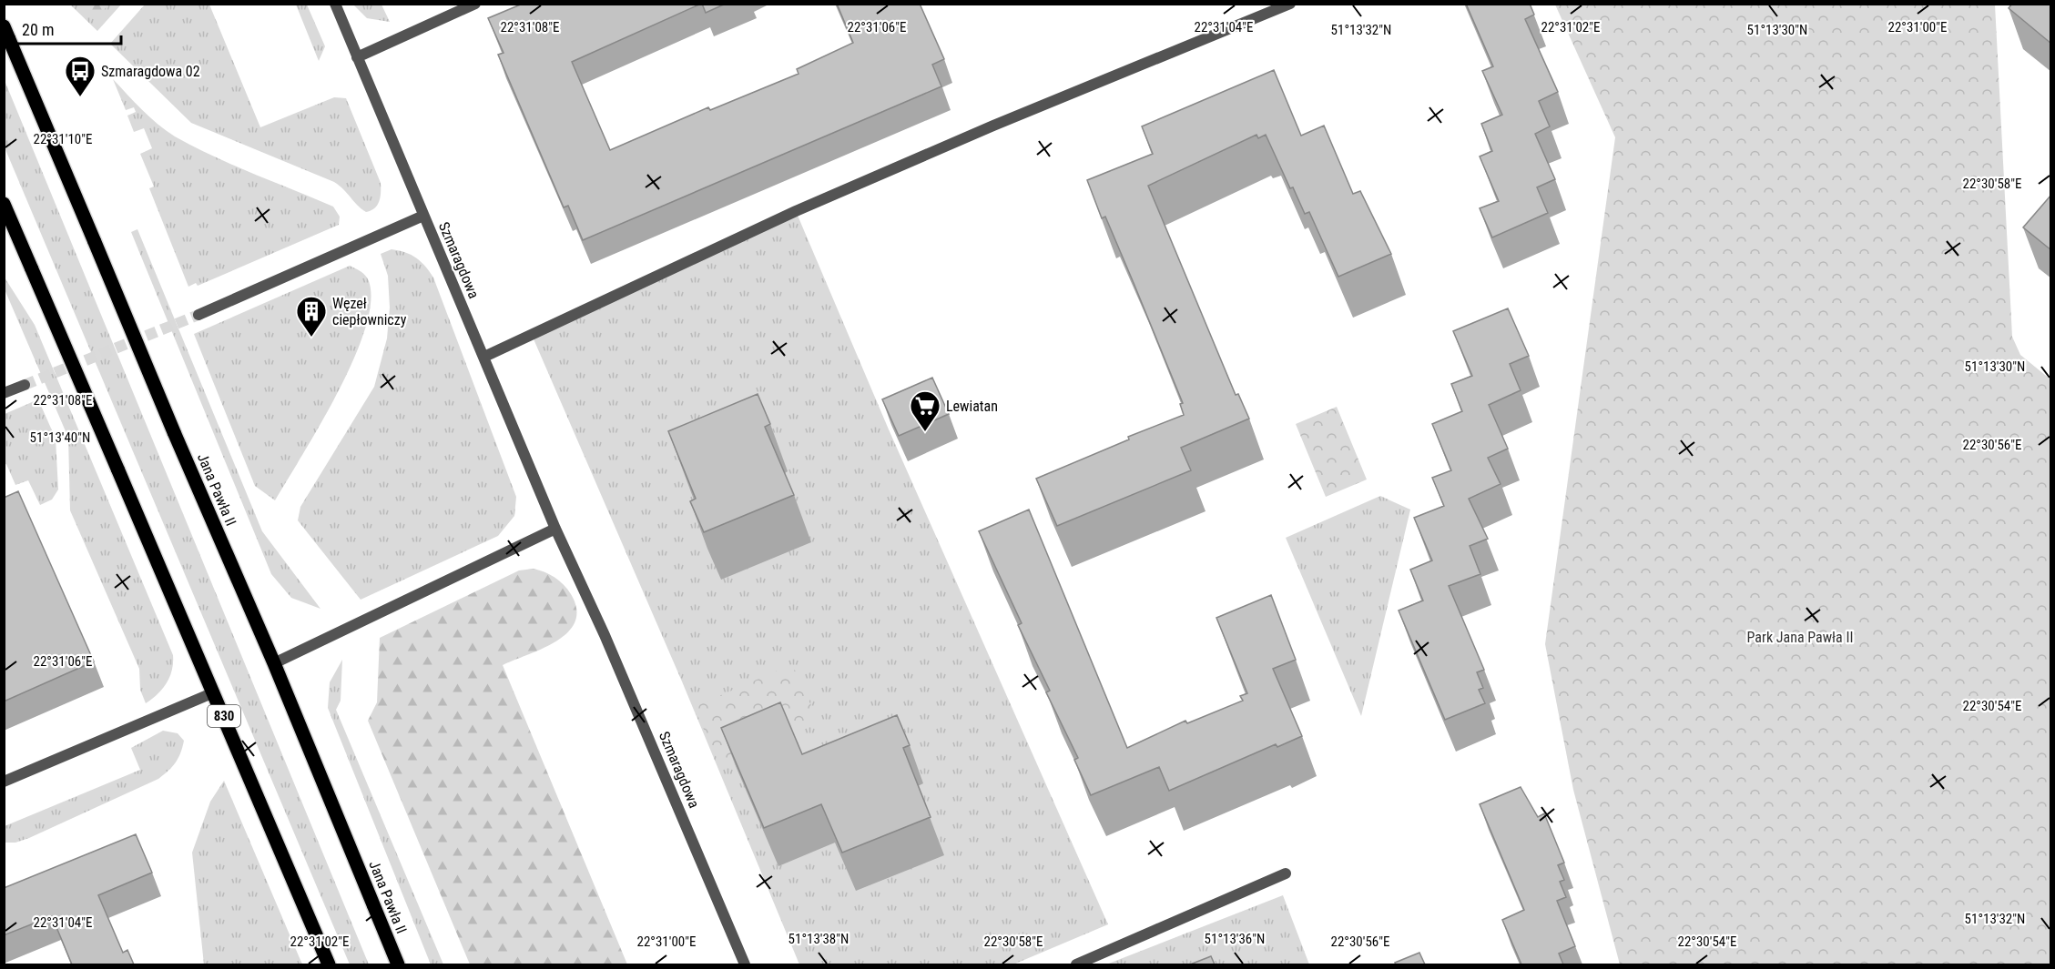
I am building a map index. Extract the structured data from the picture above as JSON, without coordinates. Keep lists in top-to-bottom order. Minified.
{"streets":{"main road":["Jana Pawła II","830"],"street":["Szmaragdowa"]},"parks":["Park Jana Pawła II"],"places":{"bus stop":["Szmaragdowa 02"],"building":["Węzeł ciepłowniczy"],"supermarket":["Lewiatan"]},"scale_bar":"20 m","coordinates":["22°31'02\"E","22°31'00\"E","22°31'08\"E","22°31'06\"E","22°31'04\"E","51°13'32\"N","51°13'30\"N","22°31'10\"E","22°30'58\"E","51°13'40\"N","22°30'56\"E","22°30'54\"E","51°13'38\"N","51°13'36\"N"]}
